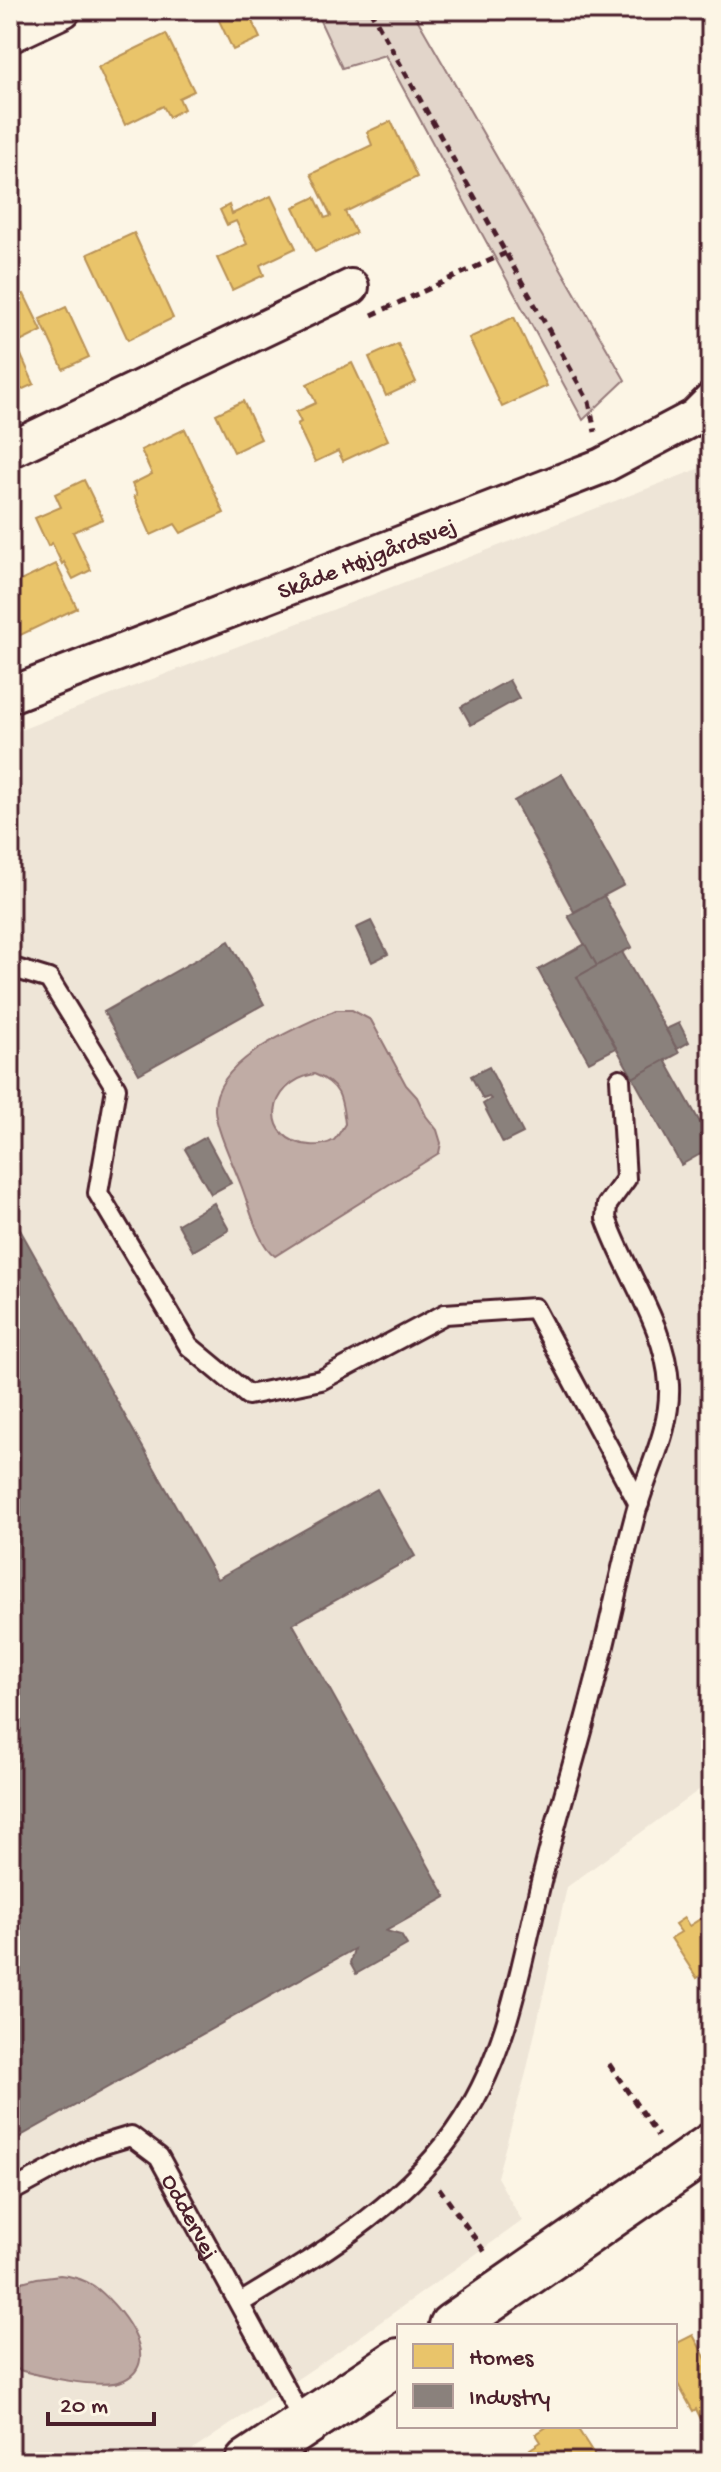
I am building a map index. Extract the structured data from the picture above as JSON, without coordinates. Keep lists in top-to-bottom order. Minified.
{"streets":{"street":["Skåde Højgårdsvej"],"lane":["Oddervej"]},"legend":["Homes","Industry"],"scale_bar":"20 m"}
